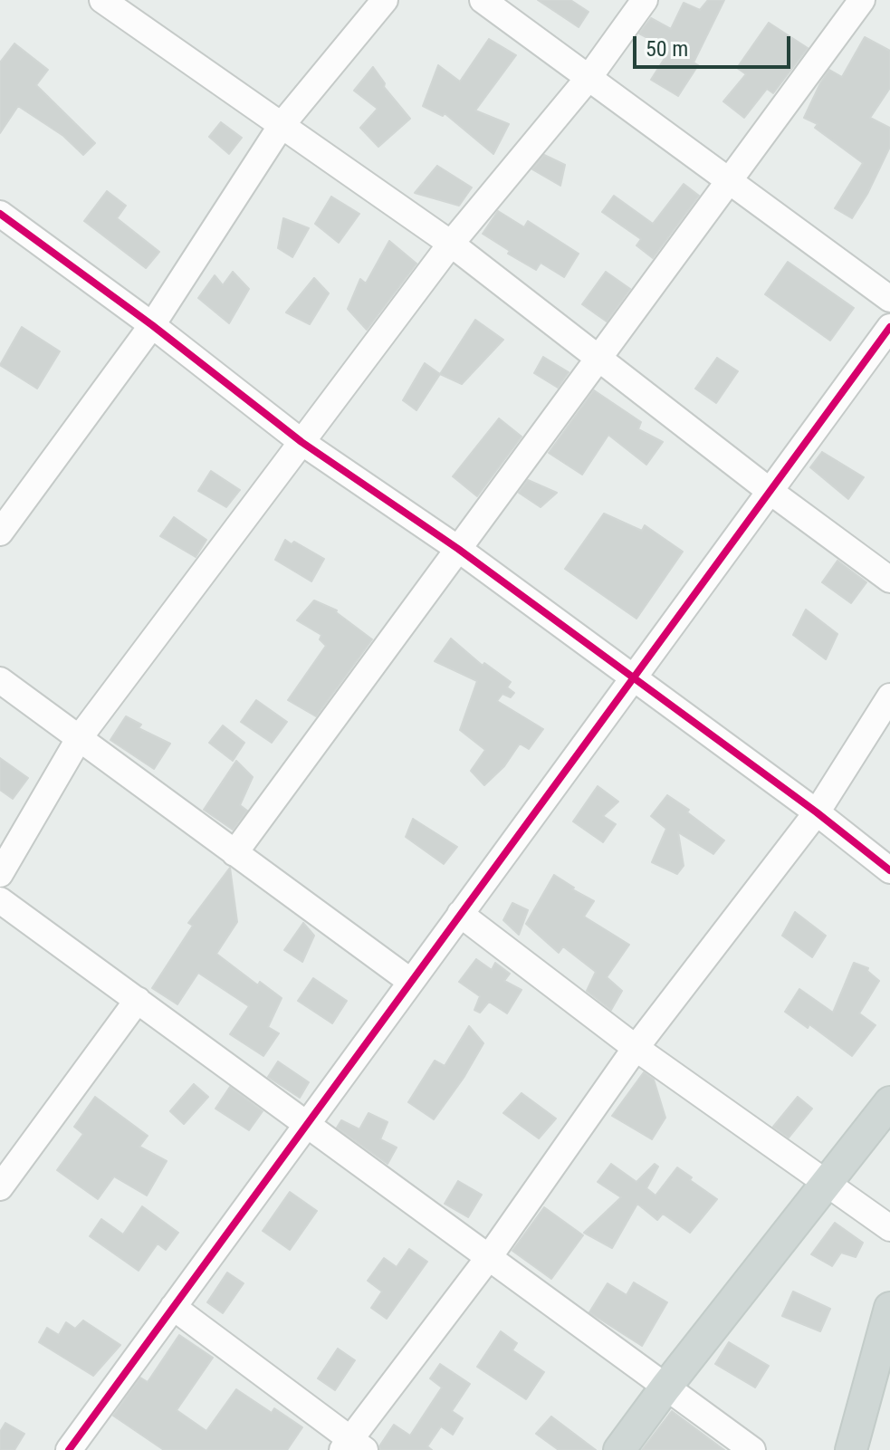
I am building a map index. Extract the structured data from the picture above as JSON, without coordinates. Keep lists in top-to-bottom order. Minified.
{"scale_bar":"50 m"}
